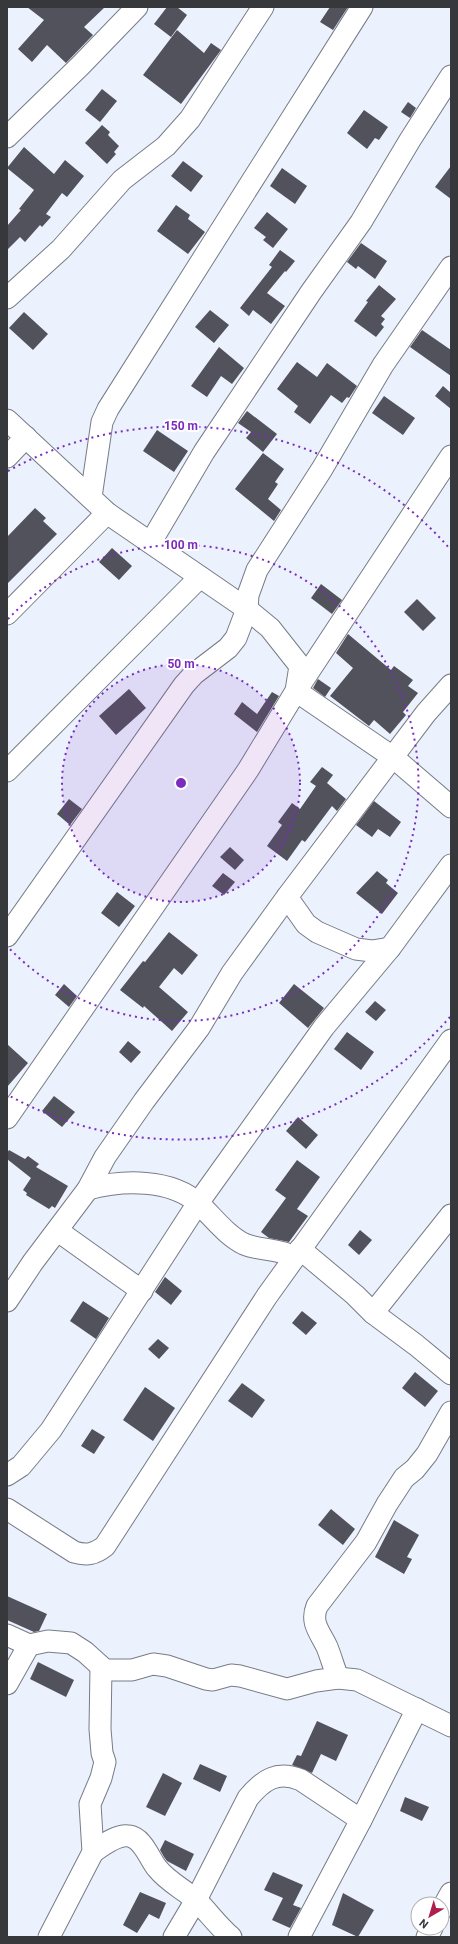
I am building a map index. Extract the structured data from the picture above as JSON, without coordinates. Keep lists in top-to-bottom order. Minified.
{"north":"bottom left","rings":["150 m","100 m","50 m"]}
